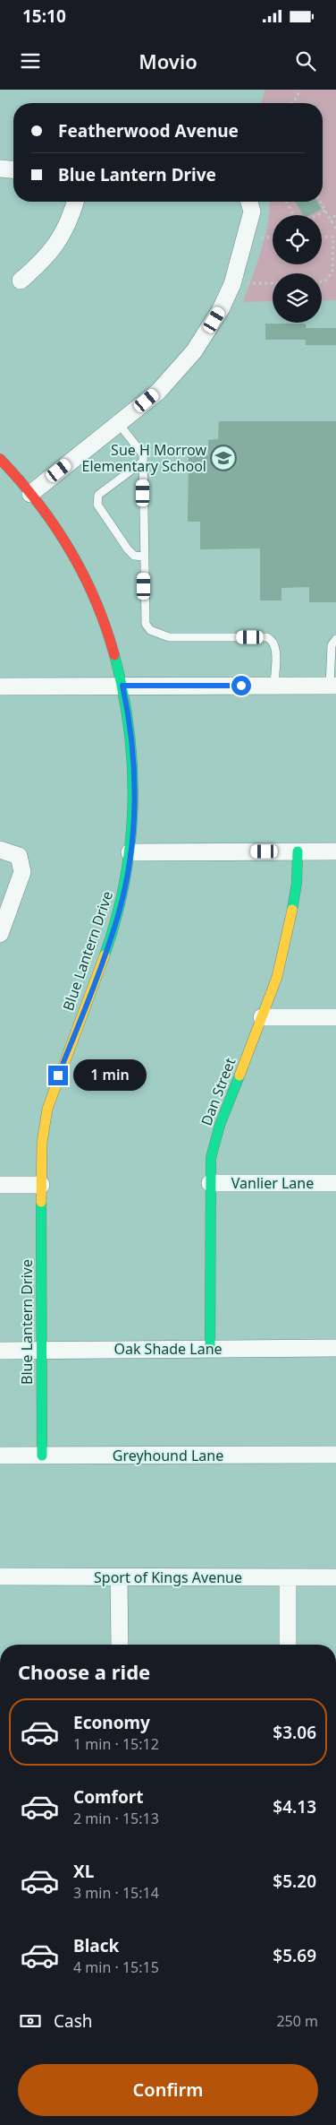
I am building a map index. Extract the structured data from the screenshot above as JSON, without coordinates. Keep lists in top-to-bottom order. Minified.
{"streets":{"street":["Blue Lantern Drive","Dan Street","Vanlier Lane","Oak Shade Lane","Greyhound Lane","Sport of Kings Avenue"]},"crossings":[["Blue Lantern Drive","Oak Shade Lane"],["Blue Lantern Drive","Greyhound Lane"],["Dan Street","Vanlier Lane"],["Dan Street","Oak Shade Lane"]],"places":{"school or university":["Sue H Morrow Elementary School"]},"page":{"status":"15:10","header":"Movio","banner":["Featherwood Avenue","Blue Lantern Drive"],"bubble":"1 min","heading":"Choose a ride","list":[{"name":"Economy","note":"1 min · 15:12","value":"$3.06"},{"name":"Comfort","note":"2 min · 15:13","value":"$4.13"},{"name":"XL","note":"3 min · 15:14","value":"$5.20"},{"name":"Black","note":"4 min · 15:15","value":"$5.69"}],"pay":["Cash","250 m"],"buttons":"Confirm"}}
